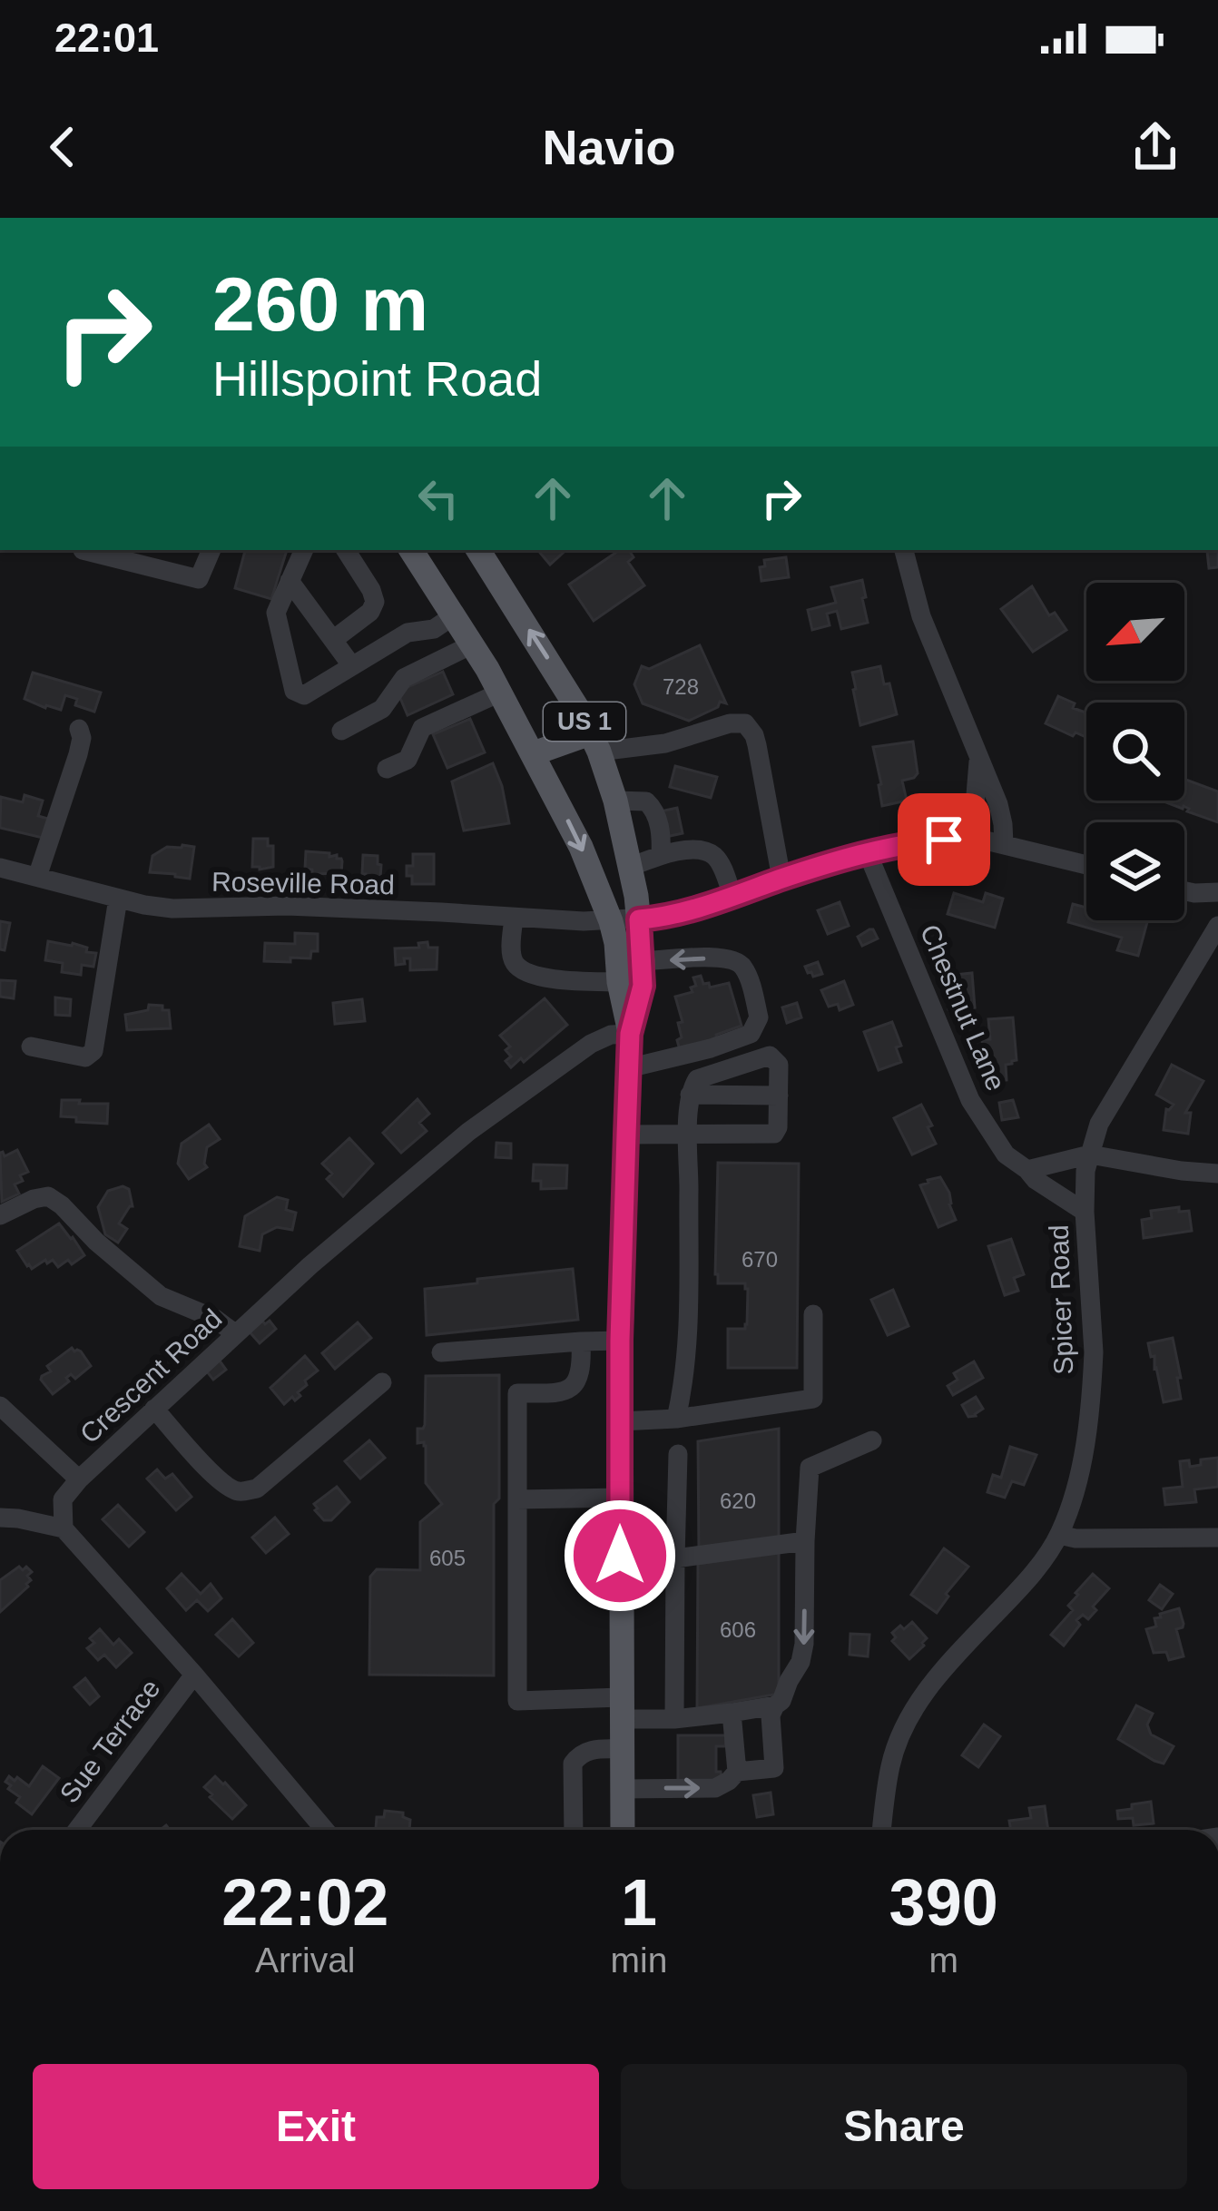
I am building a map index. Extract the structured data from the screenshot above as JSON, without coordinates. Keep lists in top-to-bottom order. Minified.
{"streets":{"main road":["US 1"],"street":["Roseville Road","Chestnut Lane","Spicer Road","Crescent Road","Sue Terrace"]},"crossings":[["US 1","Roseville Road"],["US 1","Crescent Road"],["Roseville Road","Chestnut Lane"],["Chestnut Lane","Spicer Road"]],"house_numbers":["728","670","620","605","606"],"north":"bottom left","page":{"status":"22:01","header":"Navio","turn":["260 m","Hillspoint Road"],"eta":["22:02","Arrival","1","min","390","m"],"buttons":["Exit","Share"]}}
